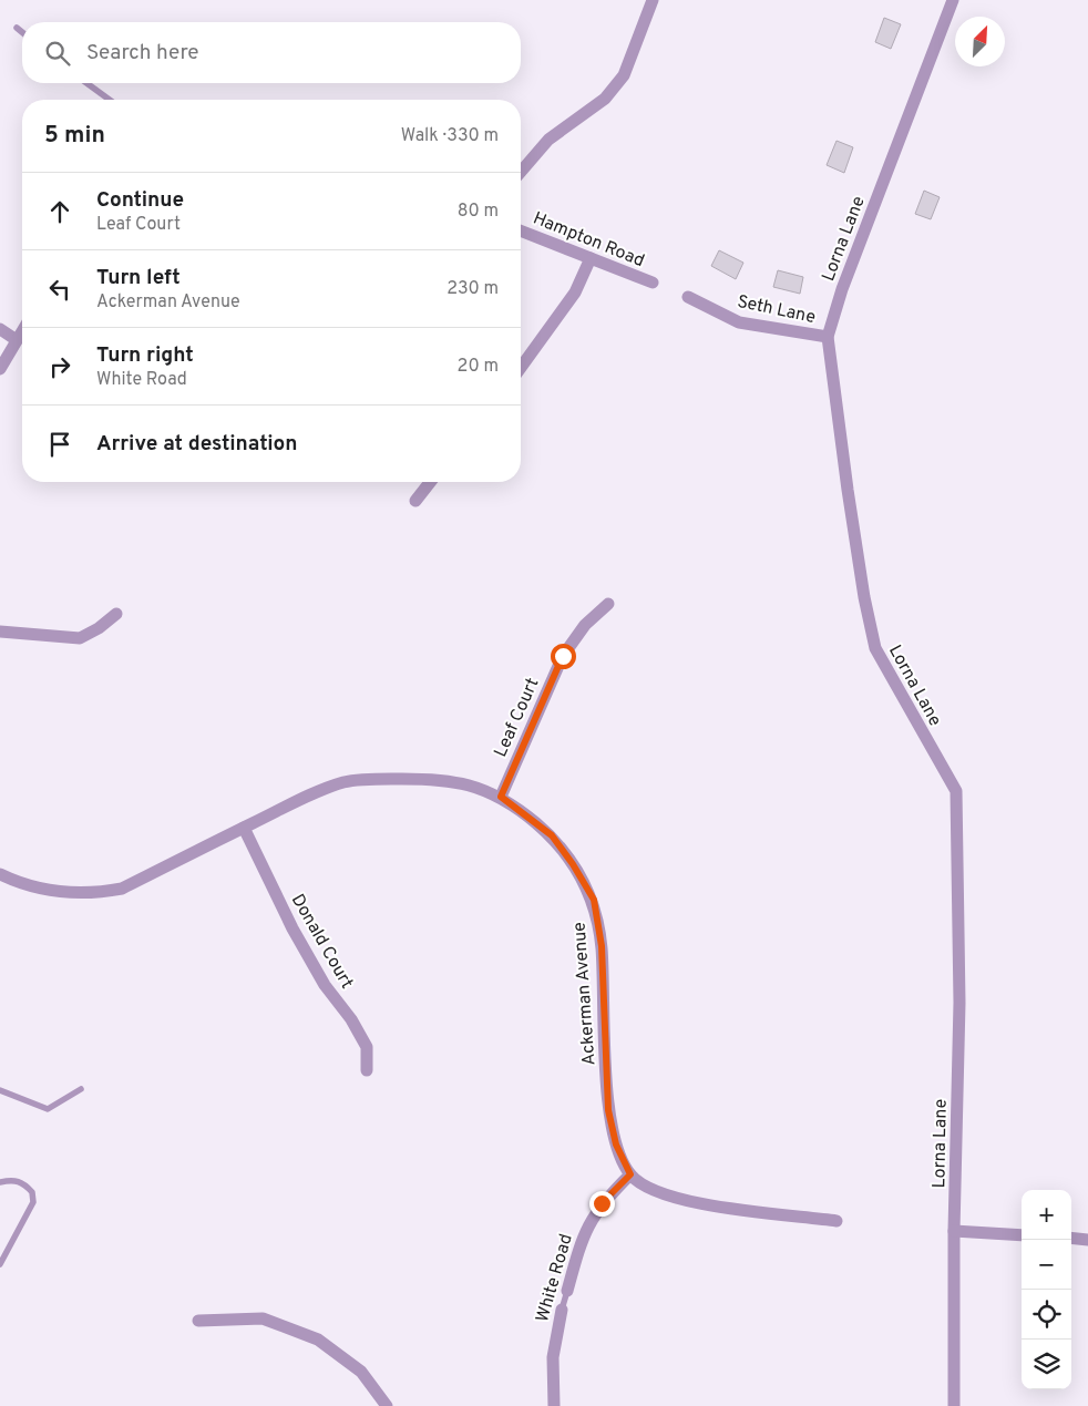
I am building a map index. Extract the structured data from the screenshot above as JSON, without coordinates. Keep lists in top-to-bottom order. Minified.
{"streets":{"street":["Hampton Road","Lorna Lane","Seth Lane","Leaf Court","Donald Court","Ackerman Avenue","White Road"]},"crossings":[["Lorna Lane","Seth Lane"],["Leaf Court","Ackerman Avenue"],["Donald Court","Ackerman Avenue"],["Ackerman Avenue","White Road"]],"north":"top right","page":{"search":"Search here","heading":["5 min","Walk · 330 m"],"list":[["Continue","Leaf Court","80 m"],["Turn left","Ackerman Avenue","230 m"],["Turn right","White Road","20 m"],"Arrive at destination"],"map_buttons":["+","−"]}}
